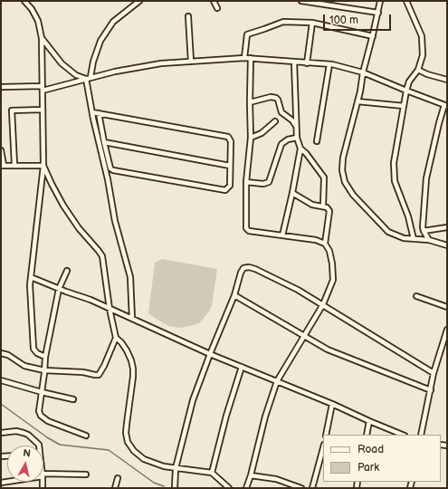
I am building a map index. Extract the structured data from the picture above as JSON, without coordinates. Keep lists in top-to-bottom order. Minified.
{"legend":["Road","Park"],"scale_bar":"100 m","north":"top"}
